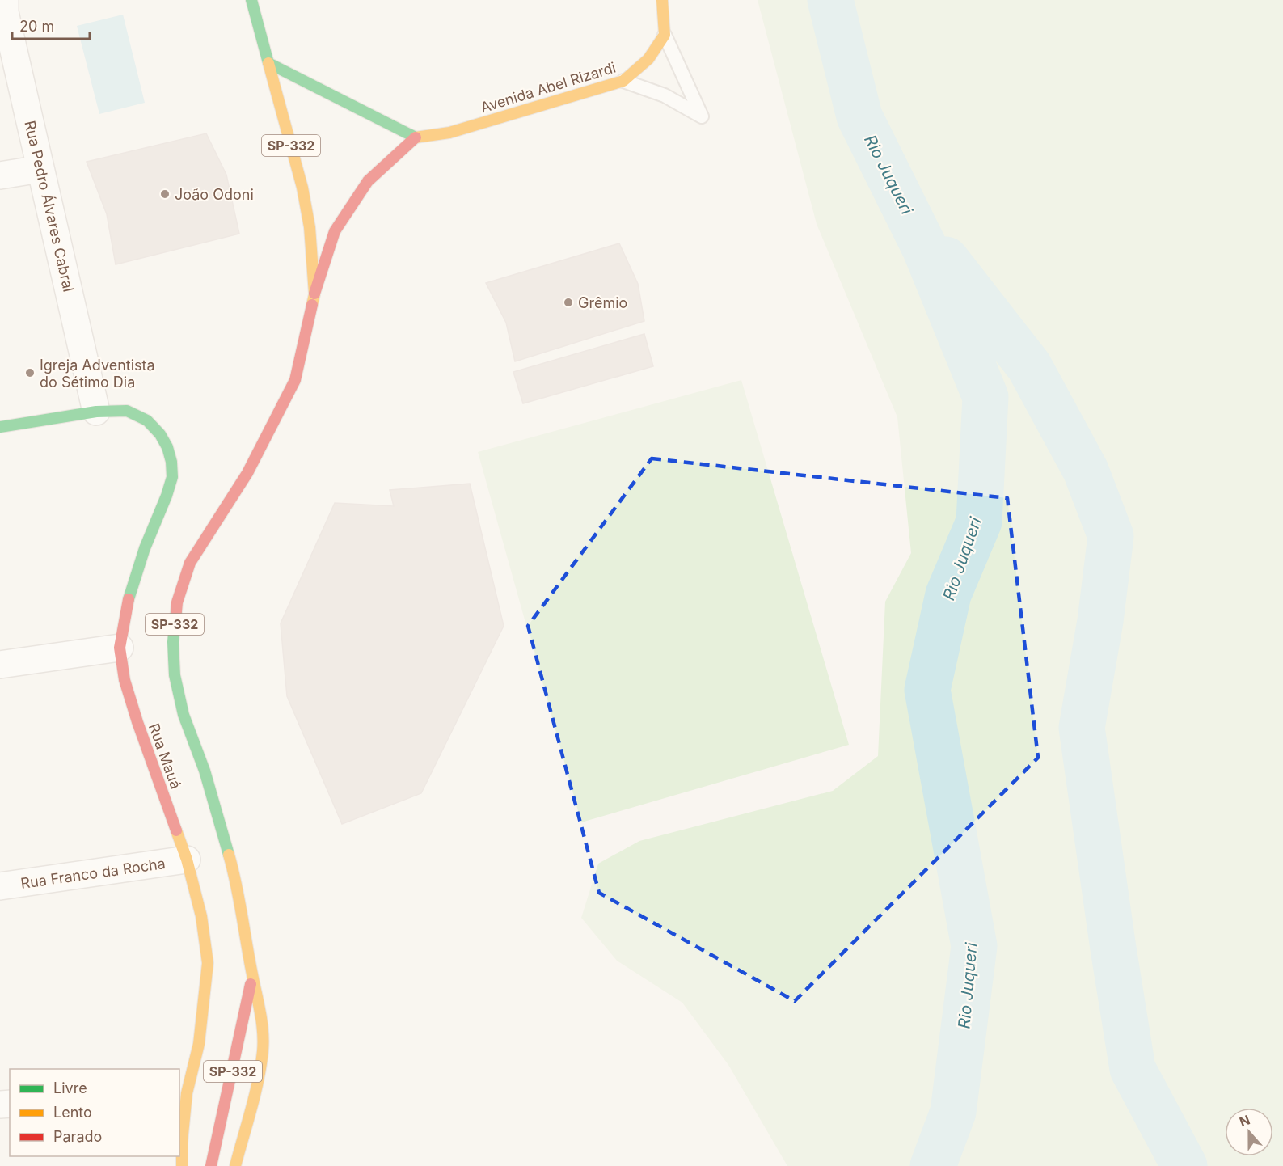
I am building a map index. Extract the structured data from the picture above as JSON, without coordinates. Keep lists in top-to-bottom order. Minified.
{"streets":{"street":["Avenida Abel Rizardi","SP-332","Rua Pedro Álvares Cabral","Rua Mauá","Rua Franco da Rocha"]},"crossings":[["Rua Pedro Álvares Cabral","Rua Mauá"],["Rua Mauá","Rua Franco da Rocha"]],"water":["Rio Juqueri"],"places":["João Odoni","Grêmio","Igreja Adventista do Sétimo Dia"],"legend":["Livre","Lento","Parado"],"scale_bar":"20 m","north":"top"}
